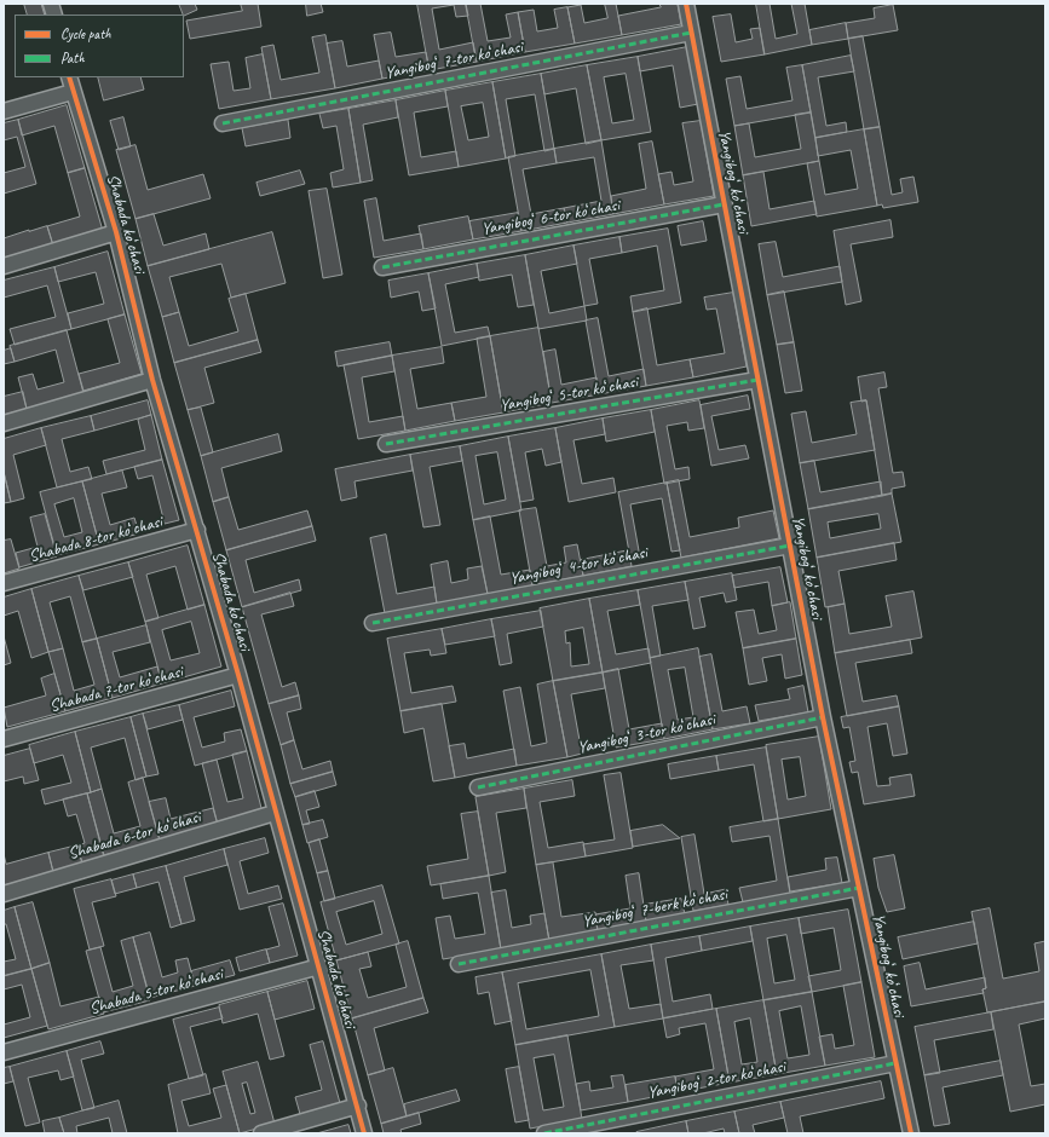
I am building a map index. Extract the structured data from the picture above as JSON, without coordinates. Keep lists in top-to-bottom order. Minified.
{"streets":{"street":["Yangibogʻ 7-tor koʻchasi","Yangibogʻ koʻchasi","Yangibogʻ 6-tor koʻchasi","Shabada koʻchasi","Yangibogʻ 5-tor koʻchasi","Shabada 8-tor koʻchasi","Yangibogʻ 4-tor koʻchasi","Shabada 7-tor koʻchasi","Yangibogʻ 3-tor koʻchasi","Shabada 6-tor koʻchasi","Yangibogʻ 7-berk koʻchasi","Shabada 5-tor koʻchasi","Yangibogʻ 2-tor koʻchasi"]},"crossings":[["Yangibogʻ 7-tor koʻchasi","Yangibogʻ koʻchasi"],["Yangibogʻ koʻchasi","Yangibogʻ 6-tor koʻchasi"],["Yangibogʻ koʻchasi","Yangibogʻ 5-tor koʻchasi"],["Yangibogʻ koʻchasi","Yangibogʻ 4-tor koʻchasi"],["Yangibogʻ koʻchasi","Yangibogʻ 3-tor koʻchasi"],["Yangibogʻ koʻchasi","Yangibogʻ 7-berk koʻchasi"],["Yangibogʻ koʻchasi","Yangibogʻ 2-tor koʻchasi"],["Shabada koʻchasi","Shabada 8-tor koʻchasi"],["Shabada koʻchasi","Shabada 7-tor koʻchasi"],["Shabada koʻchasi","Shabada 6-tor koʻchasi"],["Shabada koʻchasi","Shabada 5-tor koʻchasi"]],"legend":["Cycle path","Path"]}
